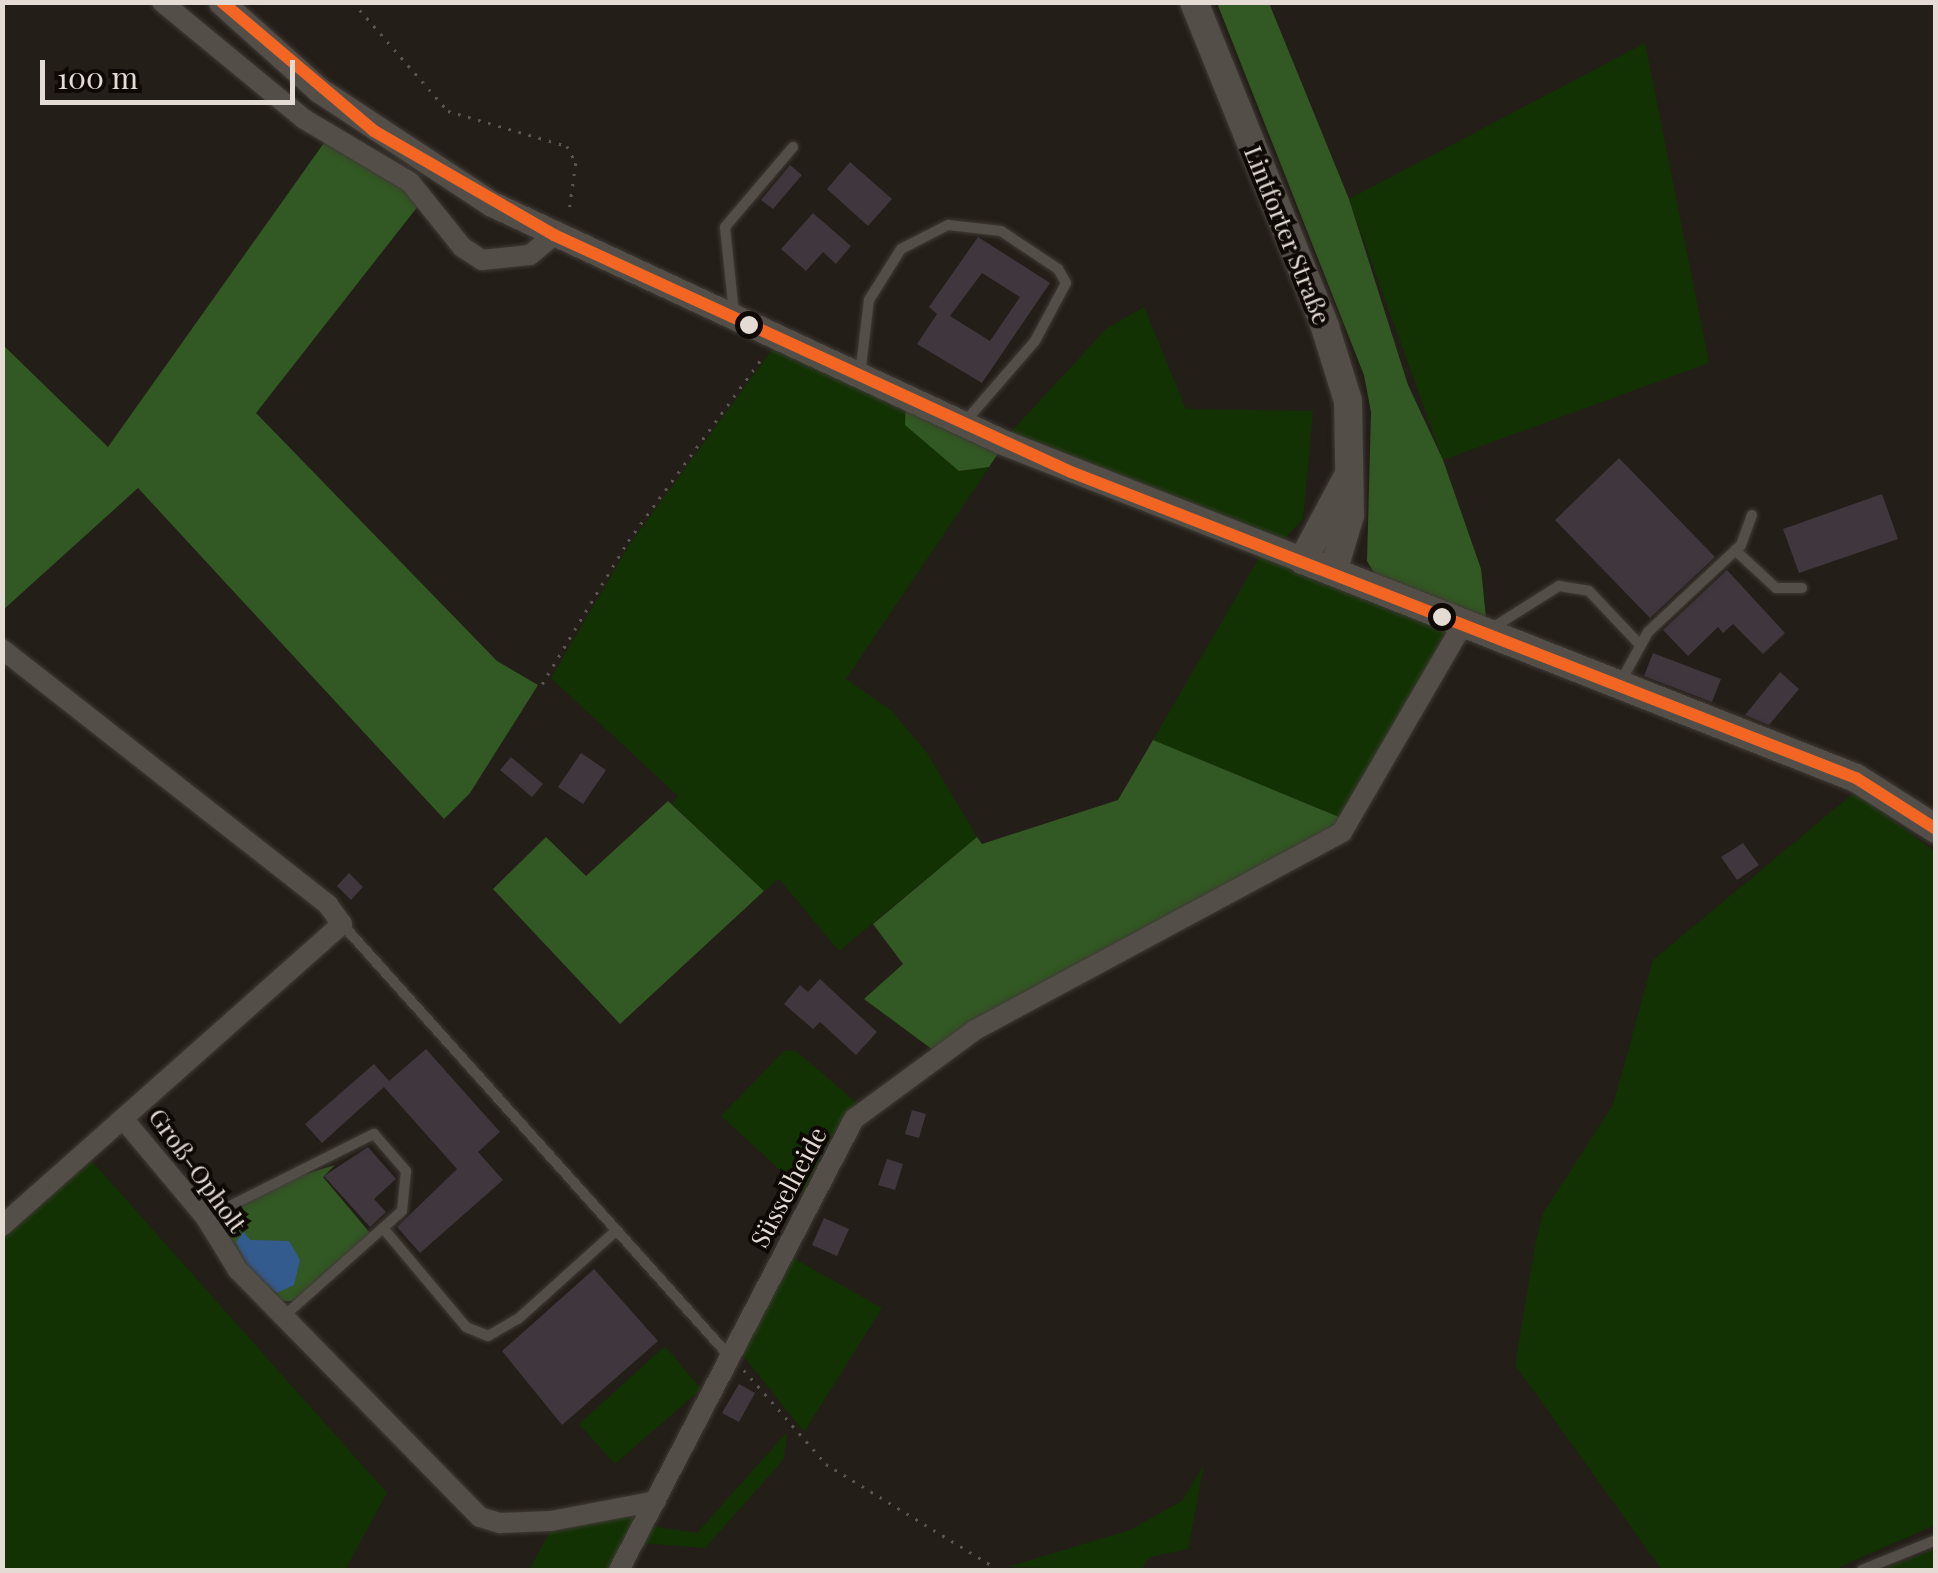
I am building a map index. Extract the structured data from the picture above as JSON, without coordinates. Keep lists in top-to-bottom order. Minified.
{"streets":{"main road":["Lintforter Straße"],"street":["Groß-Opholt","Süsselheide"]},"crossings":[["Groß-Opholt","Süsselheide"]],"scale_bar":"100 m"}
